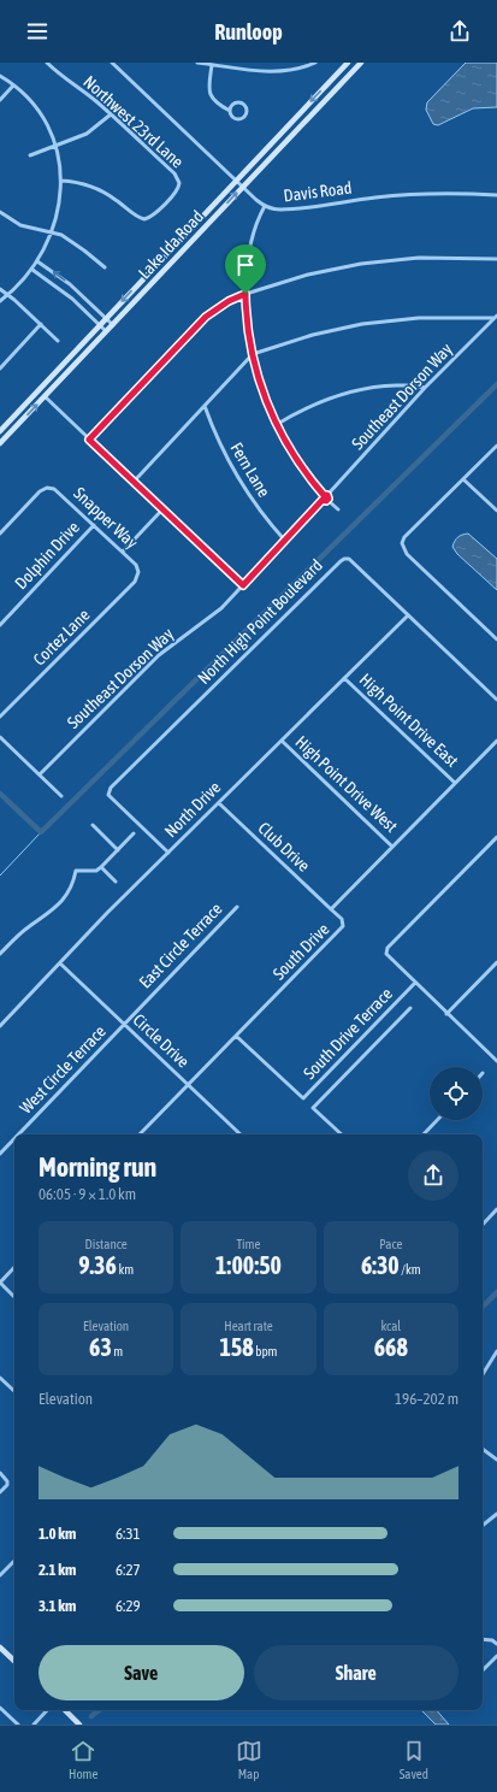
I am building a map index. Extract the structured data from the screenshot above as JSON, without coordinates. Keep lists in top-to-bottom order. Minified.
{"streets":{"street":["Northwest 23rd Lane","Davis Road","Lake Ida Road","Southeast Dorson Way","Fern Lane","Snapper Way","Dolphin Drive","North High Point Boulevard","Cortez Lane","High Point Drive East","High Point Drive West","North Drive","Club Drive","East Circle Terrace","South Drive","South Drive Terrace","Circle Drive","West Circle Terrace"]},"crossings":[["Davis Road","Lake Ida Road"],["Southeast Dorson Way","Fern Lane"],["Snapper Way","Dolphin Drive"],["Snapper Way","Cortez Lane"],["North High Point Boulevard","North Drive"],["High Point Drive East","North Drive"],["High Point Drive East","South Drive"],["High Point Drive West","North Drive"],["High Point Drive West","South Drive"],["North Drive","Club Drive"],["North Drive","Circle Drive"],["Club Drive","South Drive"],["East Circle Terrace","Circle Drive"],["East Circle Terrace","West Circle Terrace"],["South Drive","South Drive Terrace"],["South Drive","Circle Drive"],["Circle Drive","West Circle Terrace"]],"page":{"header":"Runloop","heading":["Morning run","06:05 · 9 × 1.0 km"],"stats":[["Distance","9.36 km"],["Time","1:00:50"],["Pace","6:30 /km"],["Elevation","63 m"],["Heart rate","158 bpm"],["kcal","668"]],"chart":["Elevation","196–202 m"],"list":[{"name":"1.0 km","note":"6:31"},{"name":"2.1 km","note":"6:27"},{"name":"3.1 km","note":"6:29"}],"buttons":["Save","Share"],"tabs":["Home","Map","Saved"]}}
